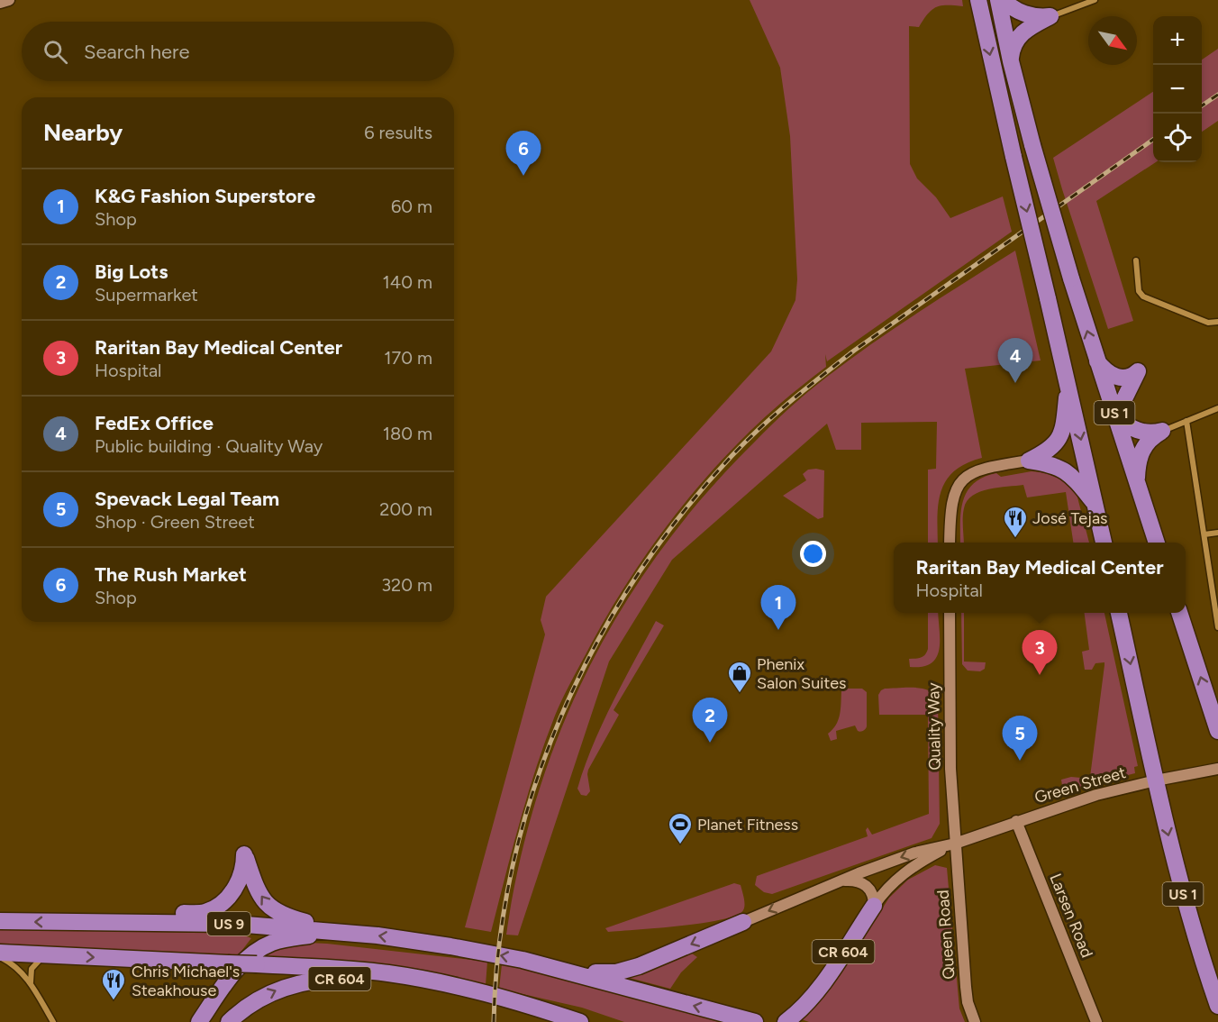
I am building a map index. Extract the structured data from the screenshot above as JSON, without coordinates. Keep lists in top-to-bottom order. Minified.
{"streets":{"highway":["US 1","US 9","CR 604"],"street":["Quality Way","Green Street","Larsen Road","Queen Road"]},"crossings":[["US 1","Green Street"],["Quality Way","Green Street"],["Quality Way","Queen Road"],["Green Street","Larsen Road"],["Green Street","Queen Road"],["Green Street","CR 604"],["US 9","CR 604"]],"places":{"restaurant":["José Tejas","Chris Michael's Steakhouse"],"shop":["Phenix Salon Suites"],"sports":["Planet Fitness"]},"north":"bottom right","page":{"map_buttons":["+","−"],"search":"Search here","heading":["Nearby","6 results"],"pins":["6","4","1","3","2","5"],"list":[{"mark":"1","name":"K&G Fashion Superstore","note":"Shop","value":"60 m"},{"mark":"2","name":"Big Lots","note":"Supermarket","value":"140 m"},{"mark":"3","name":"Raritan Bay Medical Center","note":"Hospital","value":"170 m"},{"mark":"4","name":"FedEx Office","note":"Public building · Quality Way","value":"180 m"},{"mark":"5","name":"Spevack Legal Team","note":"Shop · Green Street","value":"200 m"},{"mark":"6","name":"The Rush Market","note":"Shop","value":"320 m"}],"popup":["Raritan Bay Medical Center","Hospital"]}}
